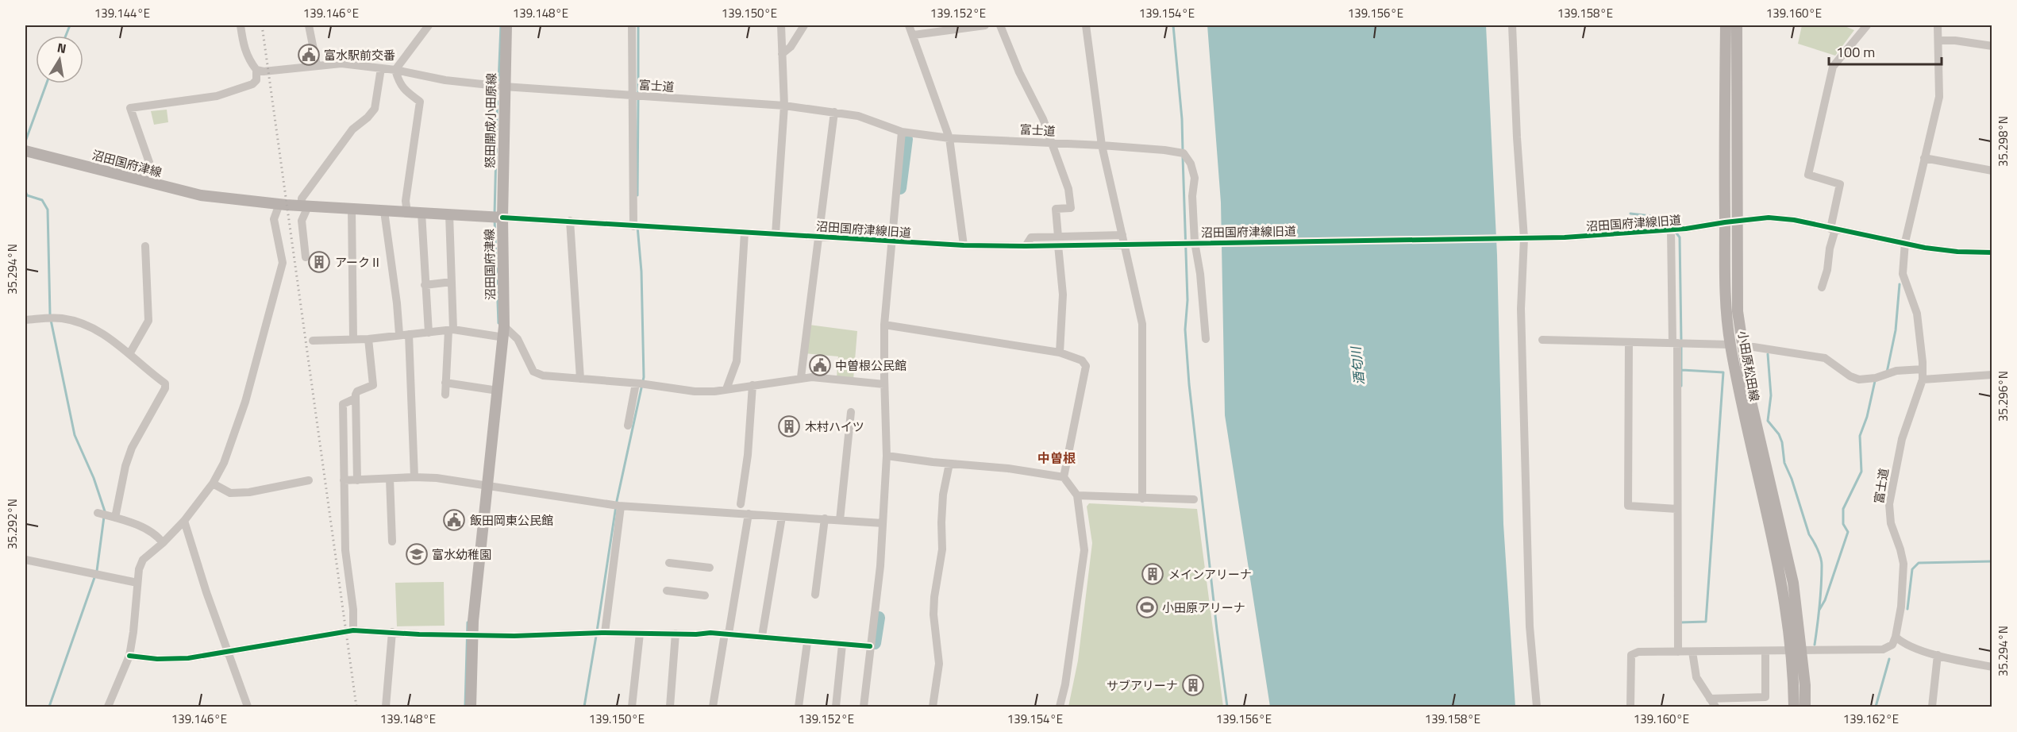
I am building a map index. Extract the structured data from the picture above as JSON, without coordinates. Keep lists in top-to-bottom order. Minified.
{"streets":{"main road":["怒田開成小田原線","沼田国府津線","小田原松田線"],"street":["富士道","沼田国府津線旧道"]},"crossings":[["富士道","怒田開成小田原線"],["富士道","沼田国府津線旧道"],["怒田開成小田原線","沼田国府津線"],["怒田開成小田原線","沼田国府津線旧道"],["沼田国府津線","沼田国府津線旧道"],["沼田国府津線旧道","小田原松田線"]],"districts":["中曽根"],"water":["酒匂川"],"places":{"public building":["富水駅前交番","中曽根公民館","飯田岡東公民館"],"building":["アークⅡ","木村ハイツ","メインアリーナ","サブアリーナ"],"school or university":["富水幼稚園"],"sports":["小田原アリーナ"]},"scale_bar":"100 m","north":"top","coordinates":["139.144°E","139.146°E","139.148°E","139.150°E","139.152°E","139.154°E","139.156°E","139.158°E","139.160°E","35.298°N","35.294°N","35.296°N","35.292°N","139.162°E"]}
